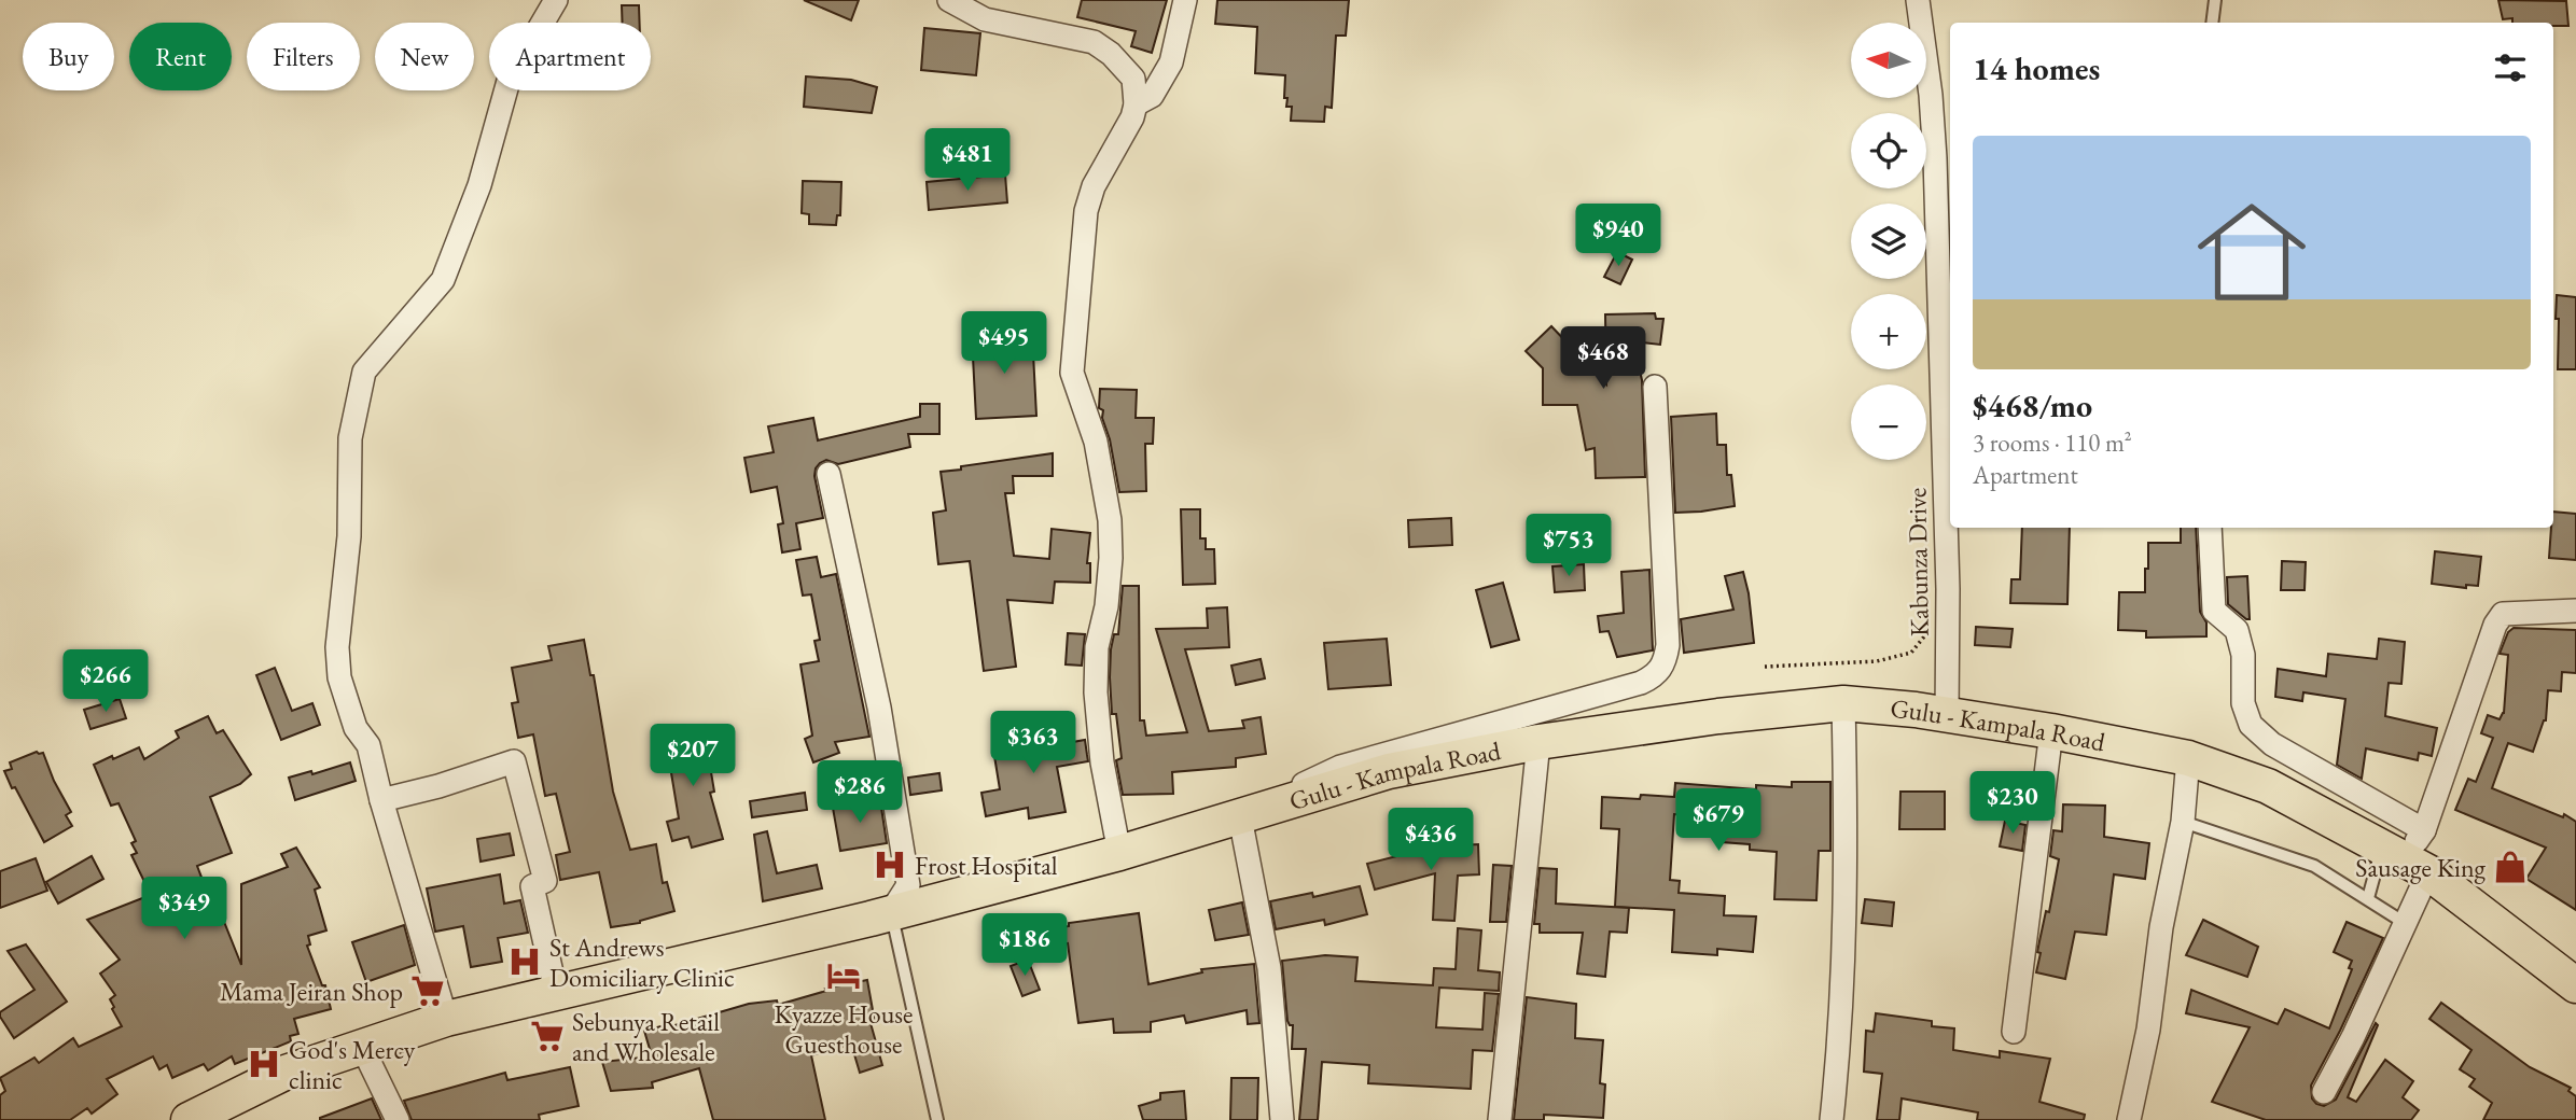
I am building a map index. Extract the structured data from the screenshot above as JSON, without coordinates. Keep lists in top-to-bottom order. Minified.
{"streets":{"main road":["Gulu - Kampala Road"],"street":["Kabunza Drive"]},"crossings":[["Kabunza Drive","Gulu - Kampala Road"]],"places":{"hospital":["Frost Hospital","St Andrews Domiciliary Clinic","God's Mercy clinic"],"shop":["Sausage King"],"hotel":["Kyazze House Guesthouse"],"supermarket":["Mama Jeiran Shop","Sebunya Retail and Wholesale"]},"north":"left","page":{"map_buttons":["+","−"],"chip":["Buy","Rent","Filters","New","Apartment"],"heading":"14 homes","list":[{"name":"$468/mo","note":"3 rooms · 110 m² · Apartment"}],"price":["$481","$940","$495","$468","$753","$266","$363","$207","$286","$230","$679","$436","$349","$186"]}}
